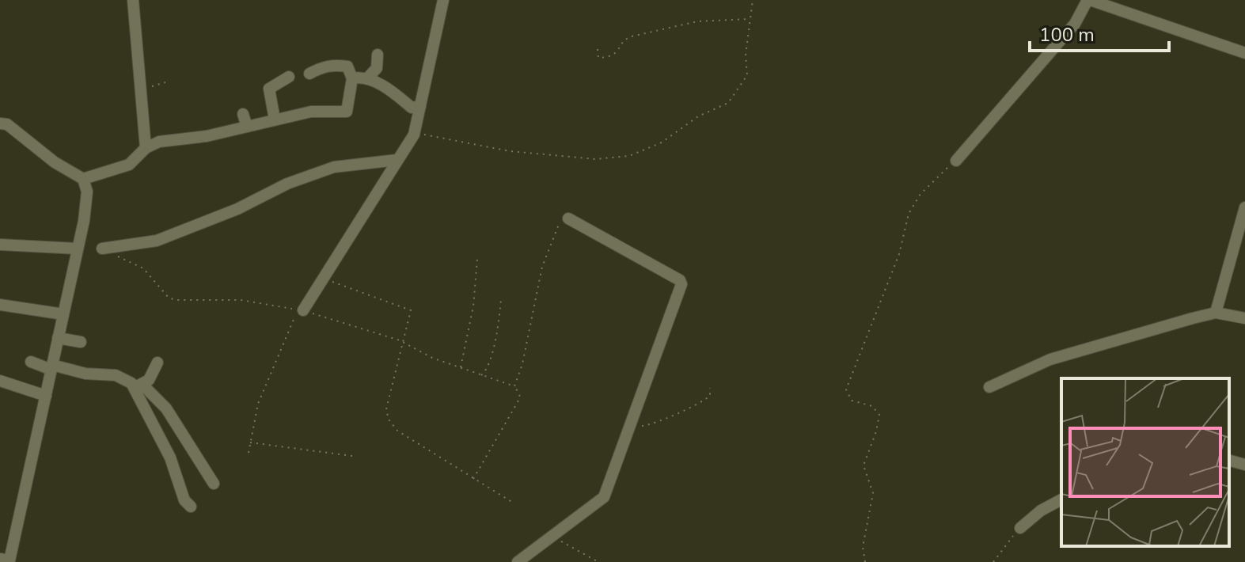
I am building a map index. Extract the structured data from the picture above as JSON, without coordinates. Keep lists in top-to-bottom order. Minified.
{"scale_bar":"100 m"}
